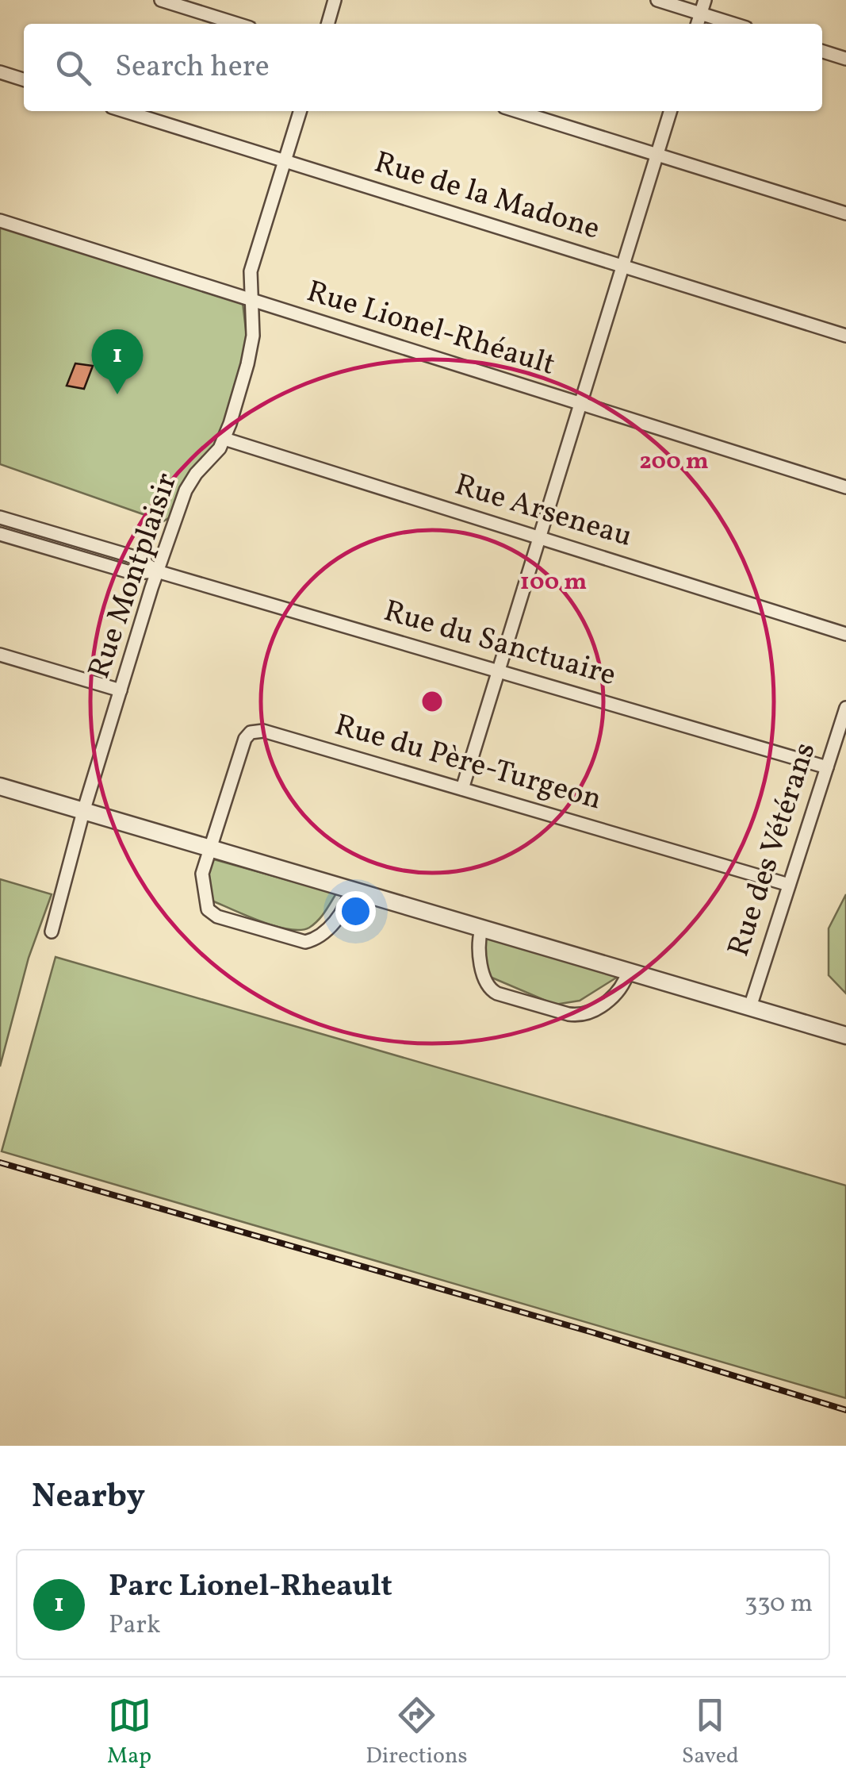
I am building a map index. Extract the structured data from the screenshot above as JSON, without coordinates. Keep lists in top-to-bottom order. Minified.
{"streets":{"street":["Rue de la Madone","Rue Lionel-Rhéault","Rue Arseneau","Rue Montplaisir","Rue du Sanctuaire","Rue du Père-Turgeon","Rue des Vétérans"]},"crossings":[["Rue de la Madone","Rue Montplaisir"],["Rue Lionel-Rhéault","Rue Montplaisir"],["Rue Arseneau","Rue Montplaisir"],["Rue Montplaisir","Rue du Sanctuaire"],["Rue du Sanctuaire","Rue des Vétérans"],["Rue du Père-Turgeon","Rue des Vétérans"]],"page":{"search":"Search here","pins":"1","heading":"Nearby","list":[{"mark":"1","name":"Parc Lionel-Rheault","note":"Park","value":"330 m"}],"nav":["Map","Directions","Saved"]},"rings":["200 m","100 m"]}
